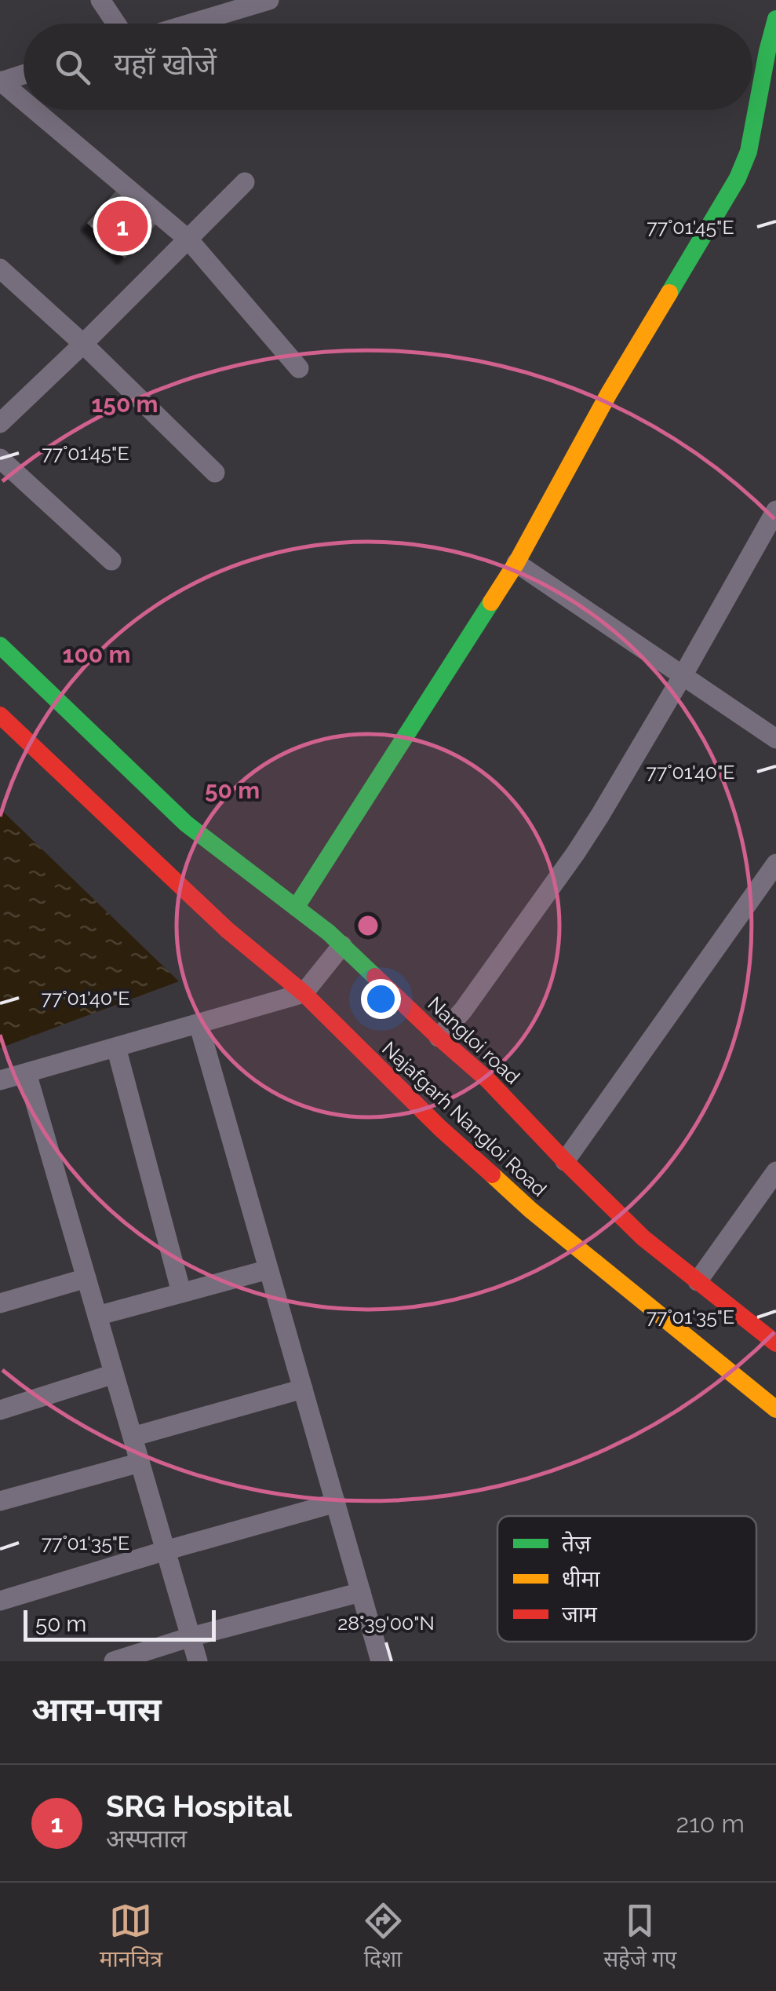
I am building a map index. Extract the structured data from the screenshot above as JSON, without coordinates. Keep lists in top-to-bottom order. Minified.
{"streets":{"main road":["Nangloi road","Najafgarh Nangloi Road"]},"legend":["तेज़","धीमा","जाम"],"scale_bar":"50 m","page":{"search":"यहाँ खोजें","pins":"1","scale":"50 m","heading":"आस-पास","list":[{"mark":"1","name":"SRG Hospital","note":"अस्पताल","value":"210 m"}],"nav":["मानचित्र","दिशा","सहेजे गए"]},"coordinates":["77°01'45\"E","77°01'40\"E","77°01'35\"E","28°39'00\"N"],"rings":["150 m","100 m","50 m"]}
